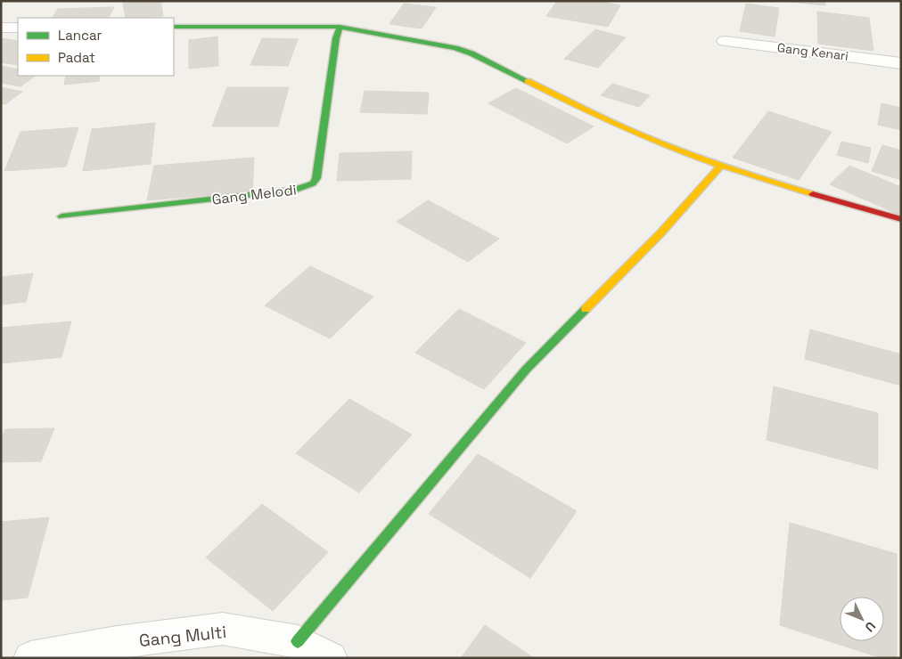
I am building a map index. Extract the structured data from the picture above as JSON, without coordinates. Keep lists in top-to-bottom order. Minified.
{"streets":{"street":["Gang Kenari","Gang Melodi","Gang Multi"]},"legend":["Lancar","Padat"],"north":"bottom right"}
